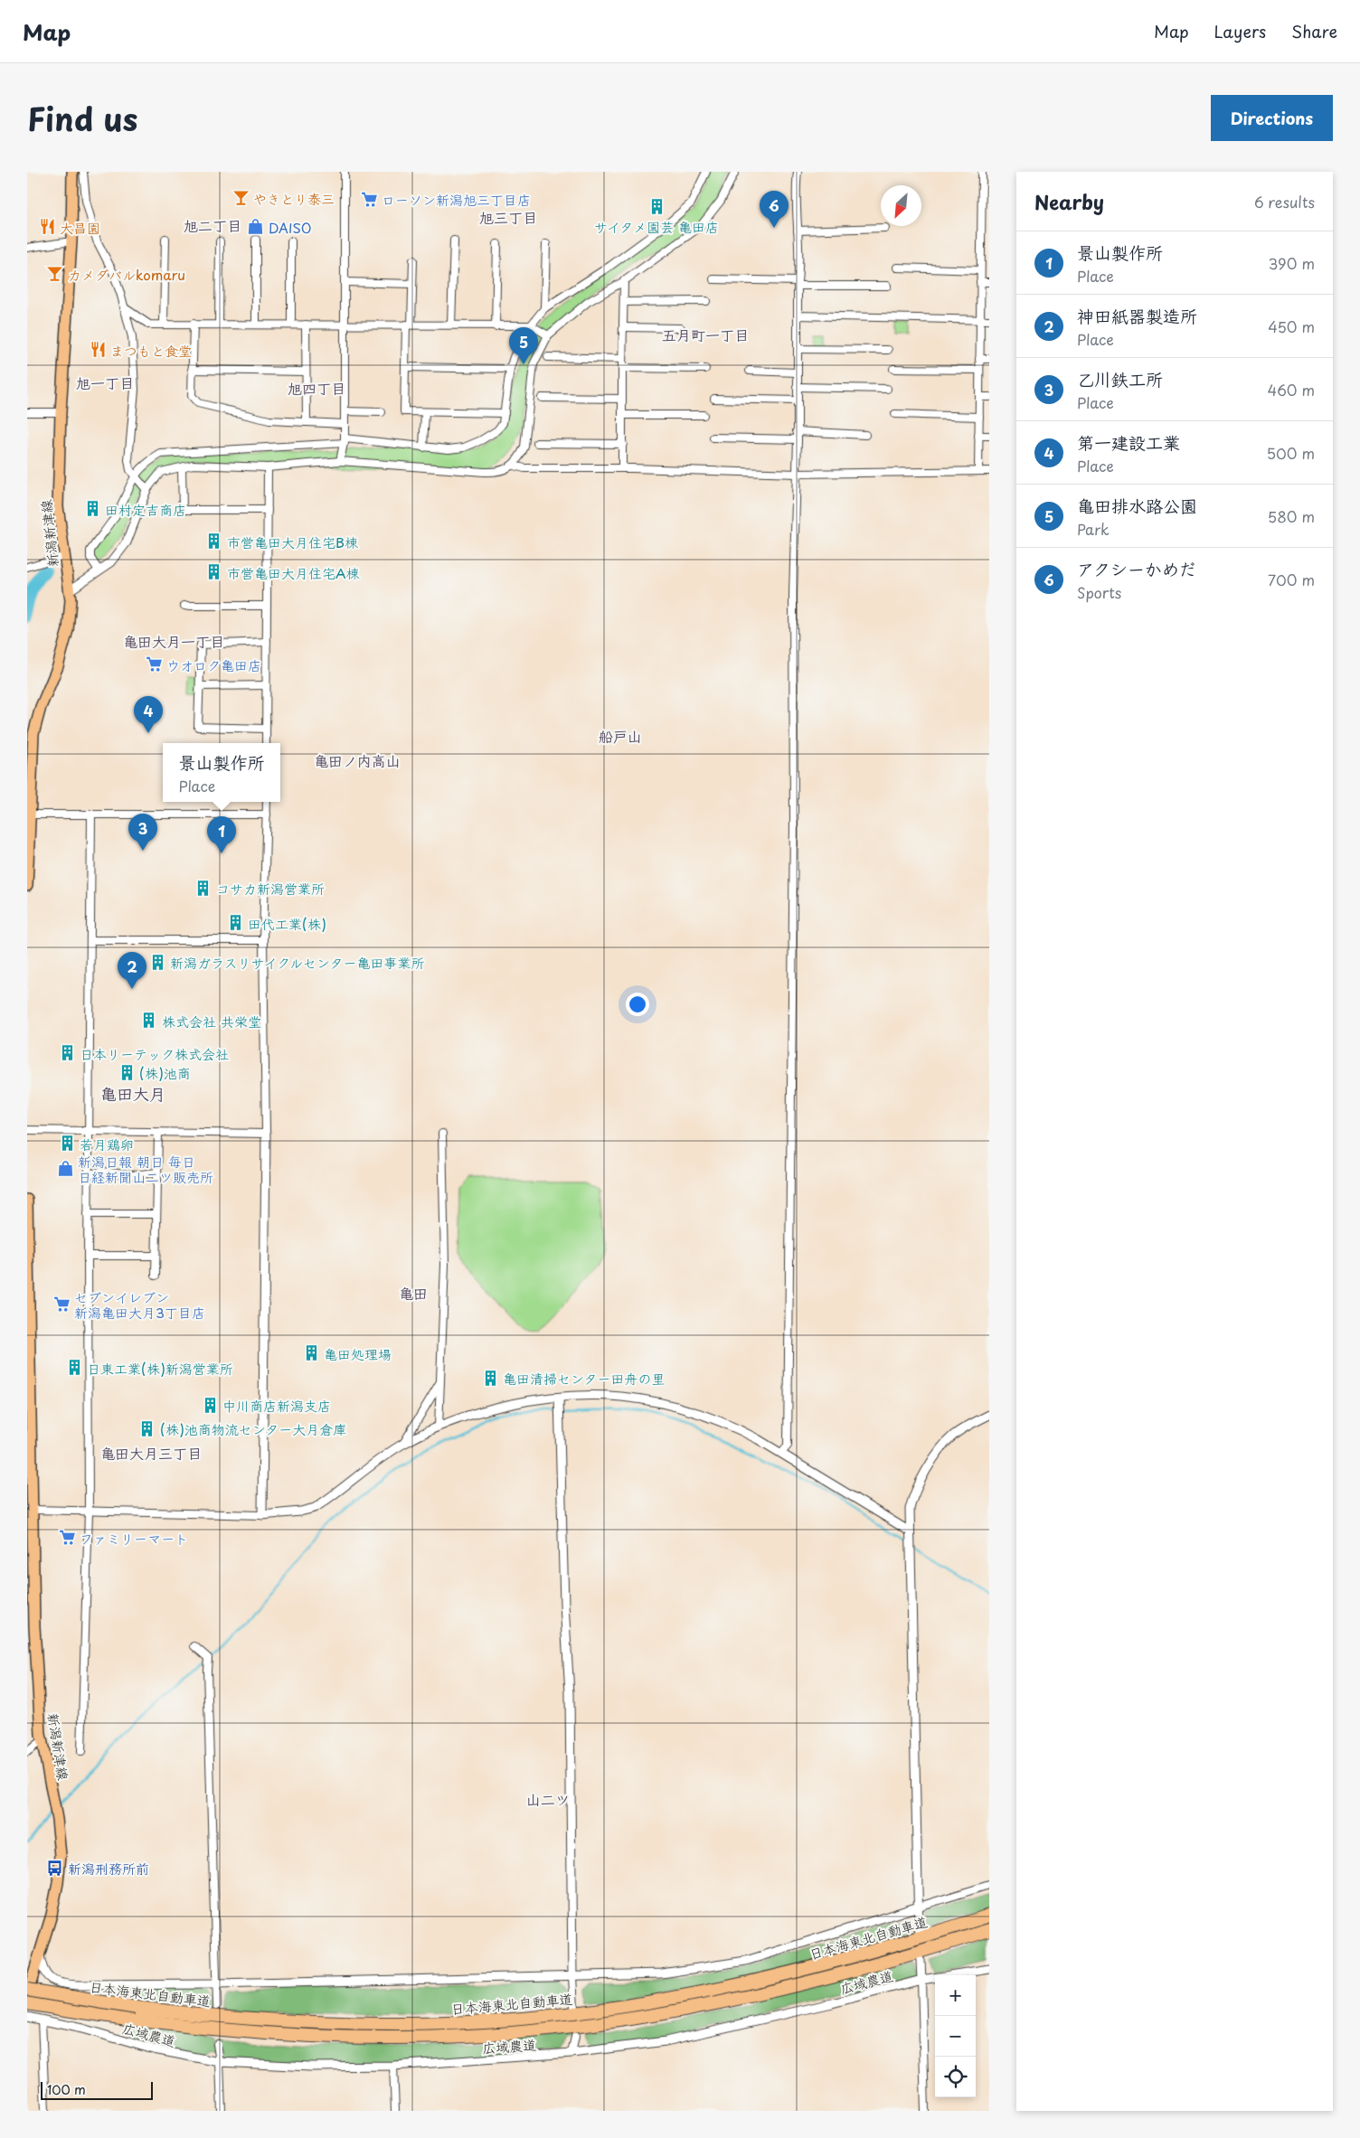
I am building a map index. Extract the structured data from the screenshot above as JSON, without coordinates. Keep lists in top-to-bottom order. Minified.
{"streets":{"highway":["日本海東北自動車道"],"main road":["新潟新津線"],"street":["広域農道"]},"districts":["旭三丁目","旭二丁目","五月町一丁目","旭一丁目","旭四丁目","亀田大月一丁目","船戸山","亀田ノ内高山","亀田大月","亀田","亀田大月三丁目","山二ツ"],"places":{"bar":["やきとり泰三","カメダバルkomaru"],"supermarket":["ローソン新潟旭三丁目店","ウオロク亀田店","セブンイレブン 新潟亀田大月3丁目店","ファミリーマート"],"building":["サイタメ園芸 亀田店","田村定吉商店","市営亀田大月住宅B棟","市営亀田大月住宅A棟","コサカ新潟営業所","田代工業(株)","新潟ガラスリサイクルセンター亀田事業所","株式会社 共栄堂","日本リーテック株式会社","(株)池商","若月鶏卵","亀田処理場","日東工業(株)新潟営業所","亀田清掃センター田舟の里","中川商店新潟支店","(株)池商物流センター大月倉庫"],"restaurant":["大昌園","まつもと食堂"],"shop":["DAISO","新潟日報 朝日 毎日 日経新聞山二ツ販売所"],"bus stop":["新潟刑務所前"]},"scale_bar":"100 m","north":"bottom left","page":{"header":"Map","nav":["Map","Layers","Share"],"title":"Find us","buttons":"Directions","heading":["Nearby","6 results"],"pins":["6","5","4","3","1","2"],"list":[{"mark":"1","name":"景山製作所","note":"Place","value":"390 m"},{"mark":"2","name":"神田紙器製造所","note":"Place","value":"450 m"},{"mark":"3","name":"乙川鉄工所","note":"Place","value":"460 m"},{"mark":"4","name":"第一建設工業","note":"Place","value":"500 m"},{"mark":"5","name":"亀田排水路公園","note":"Park","value":"580 m"},{"mark":"6","name":"アクシーかめだ","note":"Sports","value":"700 m"}],"popup":["景山製作所","Place"],"map_buttons":["+","−"],"scale":"100 m"}}
